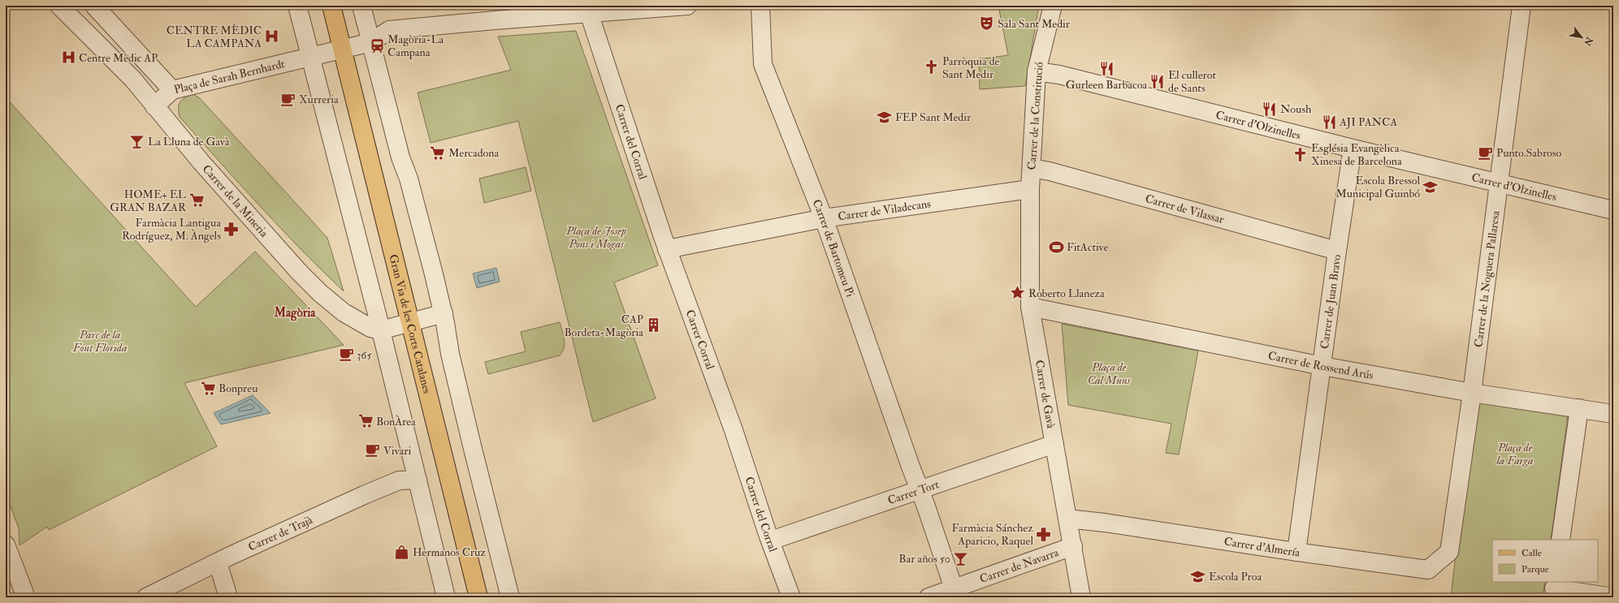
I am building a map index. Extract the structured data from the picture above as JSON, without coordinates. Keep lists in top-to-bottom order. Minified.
{"streets":{"main road":["Gran Via de les Corts Catalanes"],"street":["Plaça de Sarah Bernhardt","Carrer de la Constitució","Carrer d'Olzinelles","Carrer del Corral","Carrer de la Mineria","Carrer de Vilassar","Carrer de Viladecans","Carrer de Bartomeu Pi","Carrer de la Noguera Pallaresa","Carrer de Juan Bravo","Carrer Corral","Carrer de Rossend Arús","Carrer de Gavà","Carrer Tort","Carrer de Trajà","Carrer d'Almería","Carrer de Navarra"]},"crossings":[["Plaça de Sarah Bernhardt","Carrer de la Mineria"],["Carrer de la Constitució","Carrer d'Olzinelles"],["Carrer de la Constitució","Carrer de Vilassar"],["Carrer de la Constitució","Carrer de Viladecans"],["Carrer de la Constitució","Carrer de Gavà"],["Carrer d'Olzinelles","Carrer de la Noguera Pallaresa"],["Carrer d'Olzinelles","Carrer de Juan Bravo"],["Carrer del Corral","Carrer de Viladecans"],["Carrer del Corral","Carrer Corral"],["Carrer del Corral","Carrer Tort"],["Carrer de Vilassar","Carrer de Juan Bravo"],["Carrer de Viladecans","Carrer de Bartomeu Pi"],["Carrer de Viladecans","Carrer Corral"],["Carrer de Viladecans","Carrer de Gavà"],["Carrer de Bartomeu Pi","Carrer Tort"],["Carrer de Bartomeu Pi","Carrer de Navarra"],["Carrer de la Noguera Pallaresa","Carrer de Rossend Arús"],["Carrer de la Noguera Pallaresa","Carrer d'Almería"],["Carrer de Juan Bravo","Carrer de Rossend Arús"],["Carrer de Juan Bravo","Carrer d'Almería"],["Carrer de Rossend Arús","Carrer de Gavà"],["Carrer de Gavà","Carrer Tort"],["Carrer de Gavà","Carrer d'Almería"],["Carrer de Gavà","Carrer de Navarra"]],"districts":["Magòria"],"parks":["Plaça de Josep Pons i Mogas","Parc de la Font Florida","Plaça de Cal Muns","Plaça de la Farga"],"places":{"theatre":["Sala Sant Medir"],"hospital":["CENTRE MÈDIC LA CAMPANA","Centre Mèdic AP"],"station":["Magòria-La Campana"],"church":["Parròquia de Sant Medir","Església Evangèlica Xinesa de Barcelona"],"restaurant":["Gurleen Barbacoa","El cullerot de Sants","Noush","AJI PANCA"],"cafe":["Xurreria","Punto.Sabroso","365","Vivari"],"school or university":["FEP Sant Medir","Escola Bressol Municipal Guinbó","Escola Proa"],"bar":["La Lluna de Gavà","Bar años 50"],"supermarket":["Mercadona","HOME+ EL GRAN BAZAR","Bonpreu","BonÀrea"],"pharmacy":["Farmàcia Lantigua Rodríguez, M. Àngels","Farmàcia Sánchez Aparicio, Raquel"],"sports":["FitActive"],"place":["Roberto Llaneza"],"building":["CAP Bordeta-Magòria"],"shop":["Hermanos Cruz"]},"legend":["Calle","Parque"],"north":"bottom right"}
